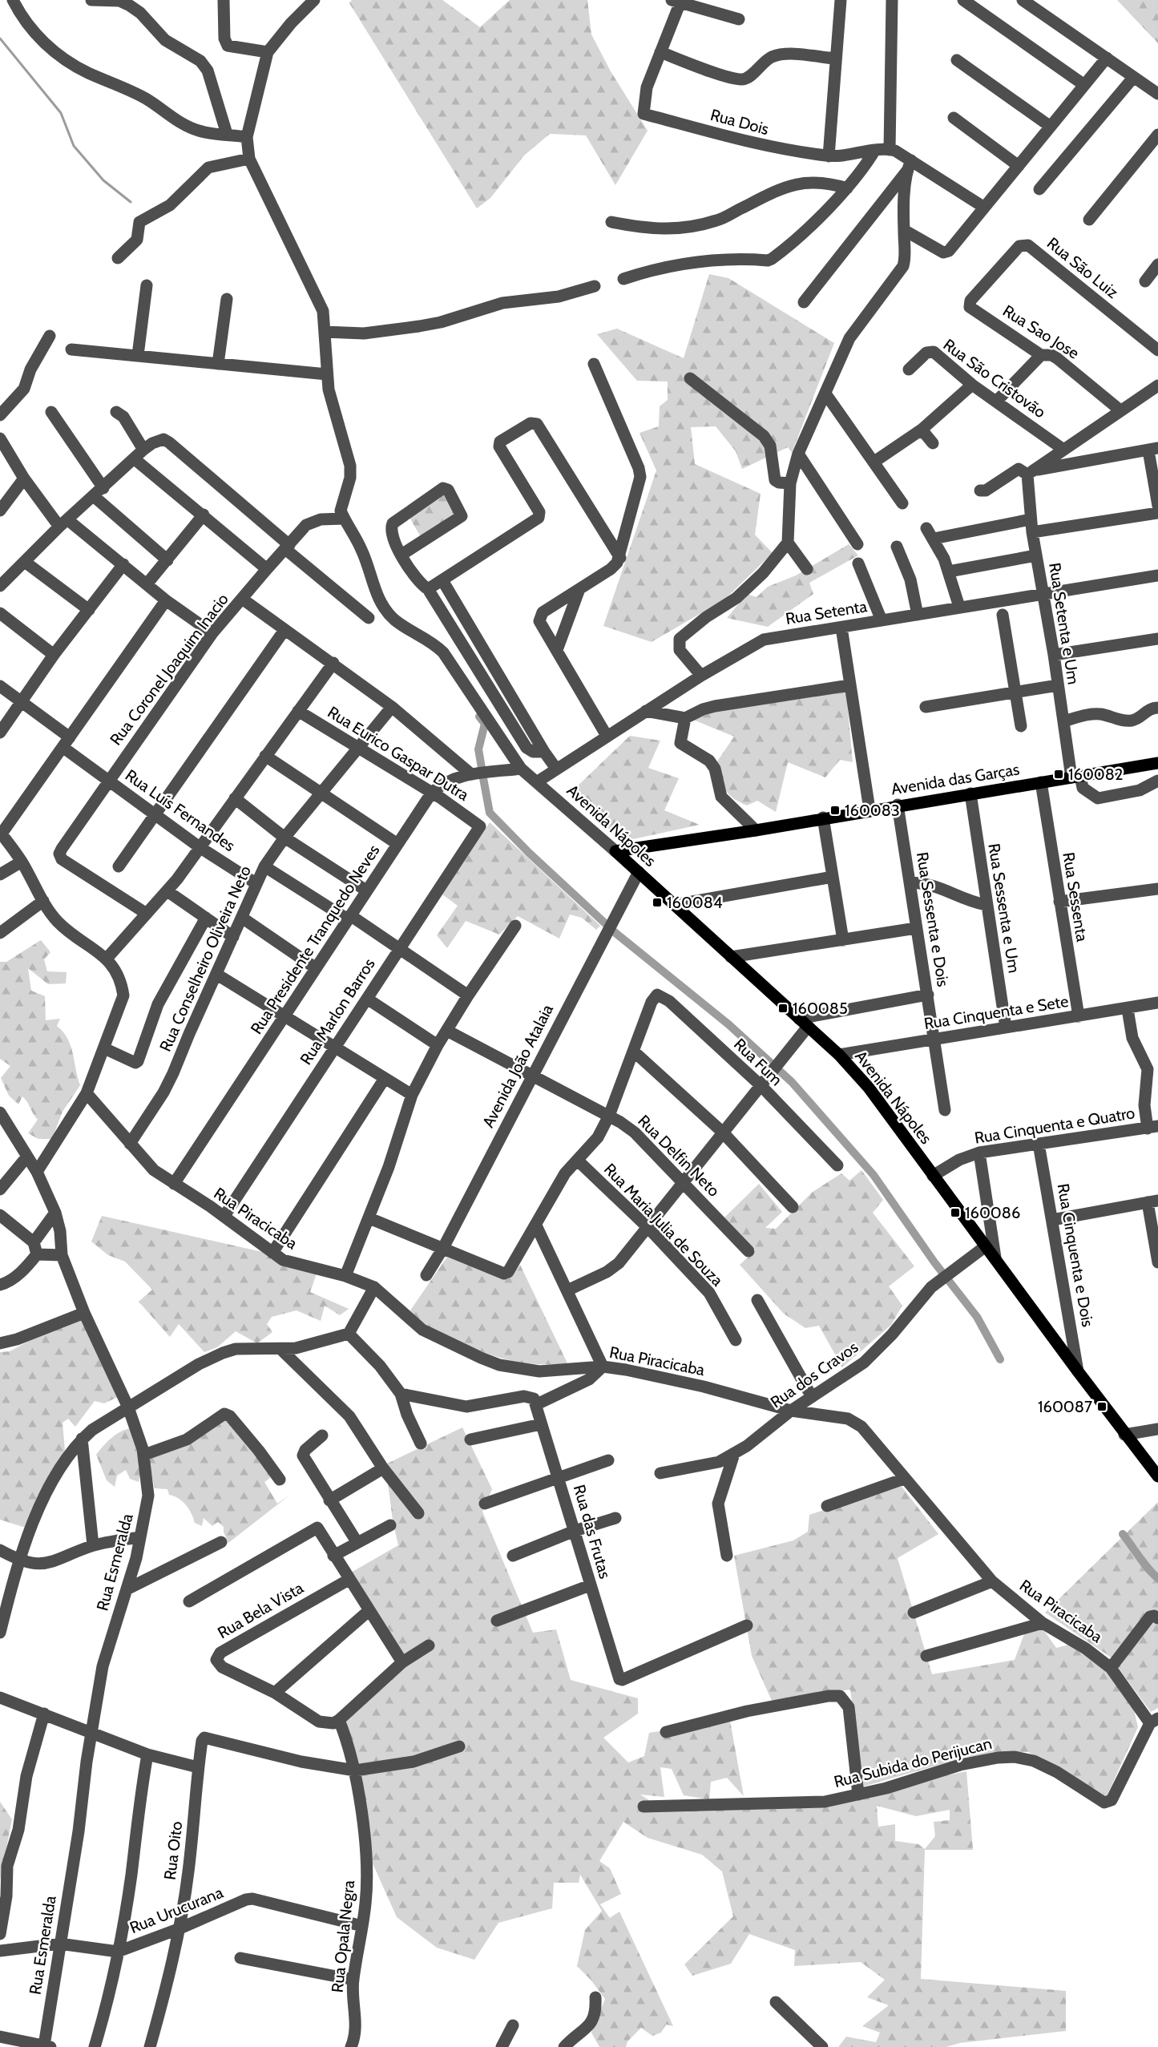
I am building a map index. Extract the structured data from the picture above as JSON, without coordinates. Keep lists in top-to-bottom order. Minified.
{"streets":{"main road":["Avenida das Garças","Avenida Nápoles"],"street":["Rua Dois","Rua São Luiz","Rua Sao Jose","Rua São Cristovão","Rua Setenta","Rua Setenta e Um","Rua Coronel Joaquim Inacio","Rua Eurico Gaspar Dutra","Rua Luís Fernandes","Rua Sessenta","Rua Sessenta e Um","Rua Sessenta e Dois","Rua Presidente Tranquedo Neves","Rua Conselheiro Oliveira Neto","Rua Marlon Barros","Rua Cinquenta e Sete","Rua Fum","Avenida João Atalaia","Rua Cinquenta e Quatro","Rua Delfin Neto","Rua Piracicaba","Rua Maria Julia de Souza","Rua Cinquenta e Dois","Rua dos Cravos","Rua das Frutas","Rua Esmeralda","Rua Bela Vista","Rua Subida do Perijucan","Rua Oito","Rua Urucurana","Rua Opala Negra"]},"crossings":[["Rua São Luiz","Rua Sao Jose"],["Rua Setenta","Rua Setenta e Um"],["Rua Setenta","Avenida Nápoles"],["Rua Setenta e Um","Avenida das Garças"],["Rua Coronel Joaquim Inacio","Rua Luís Fernandes"],["Rua Coronel Joaquim Inacio","Avenida Nápoles"],["Rua Eurico Gaspar Dutra","Rua Presidente Tranquedo Neves"],["Rua Eurico Gaspar Dutra","Rua Conselheiro Oliveira Neto"],["Rua Eurico Gaspar Dutra","Rua Marlon Barros"],["Avenida das Garças","Avenida Nápoles"],["Avenida das Garças","Rua Sessenta"],["Avenida das Garças","Rua Sessenta e Um"],["Avenida das Garças","Rua Sessenta e Dois"],["Rua Luís Fernandes","Rua Conselheiro Oliveira Neto"],["Avenida Nápoles","Rua Presidente Tranquedo Neves"],["Avenida Nápoles","Rua Cinquenta e Sete"],["Avenida Nápoles","Avenida João Atalaia"],["Avenida Nápoles","Rua Cinquenta e Quatro"],["Avenida Nápoles","Rua Cinquenta e Dois"],["Avenida Nápoles","Rua dos Cravos"],["Rua Sessenta","Rua Cinquenta e Sete"],["Rua Sessenta e Um","Rua Cinquenta e Sete"],["Rua Sessenta e Dois","Rua Cinquenta e Sete"],["Rua Presidente Tranquedo Neves","Rua Piracicaba"],["Rua Conselheiro Oliveira Neto","Rua Piracicaba"],["Rua Marlon Barros","Rua Piracicaba"],["Avenida João Atalaia","Rua Delfin Neto"],["Rua Cinquenta e Quatro","Rua Cinquenta e Dois"],["Rua Piracicaba","Rua dos Cravos"],["Rua Piracicaba","Rua Subida do Perijucan"],["Rua Esmeralda","Rua Urucurana"],["Rua Bela Vista","Rua Opala Negra"],["Rua Oito","Rua Urucurana"],["Rua Oito","Rua Opala Negra"],["Rua Urucurana","Rua Opala Negra"]],"places":{"transit":["160082","160083","160084","160085","160086","160087"]}}
